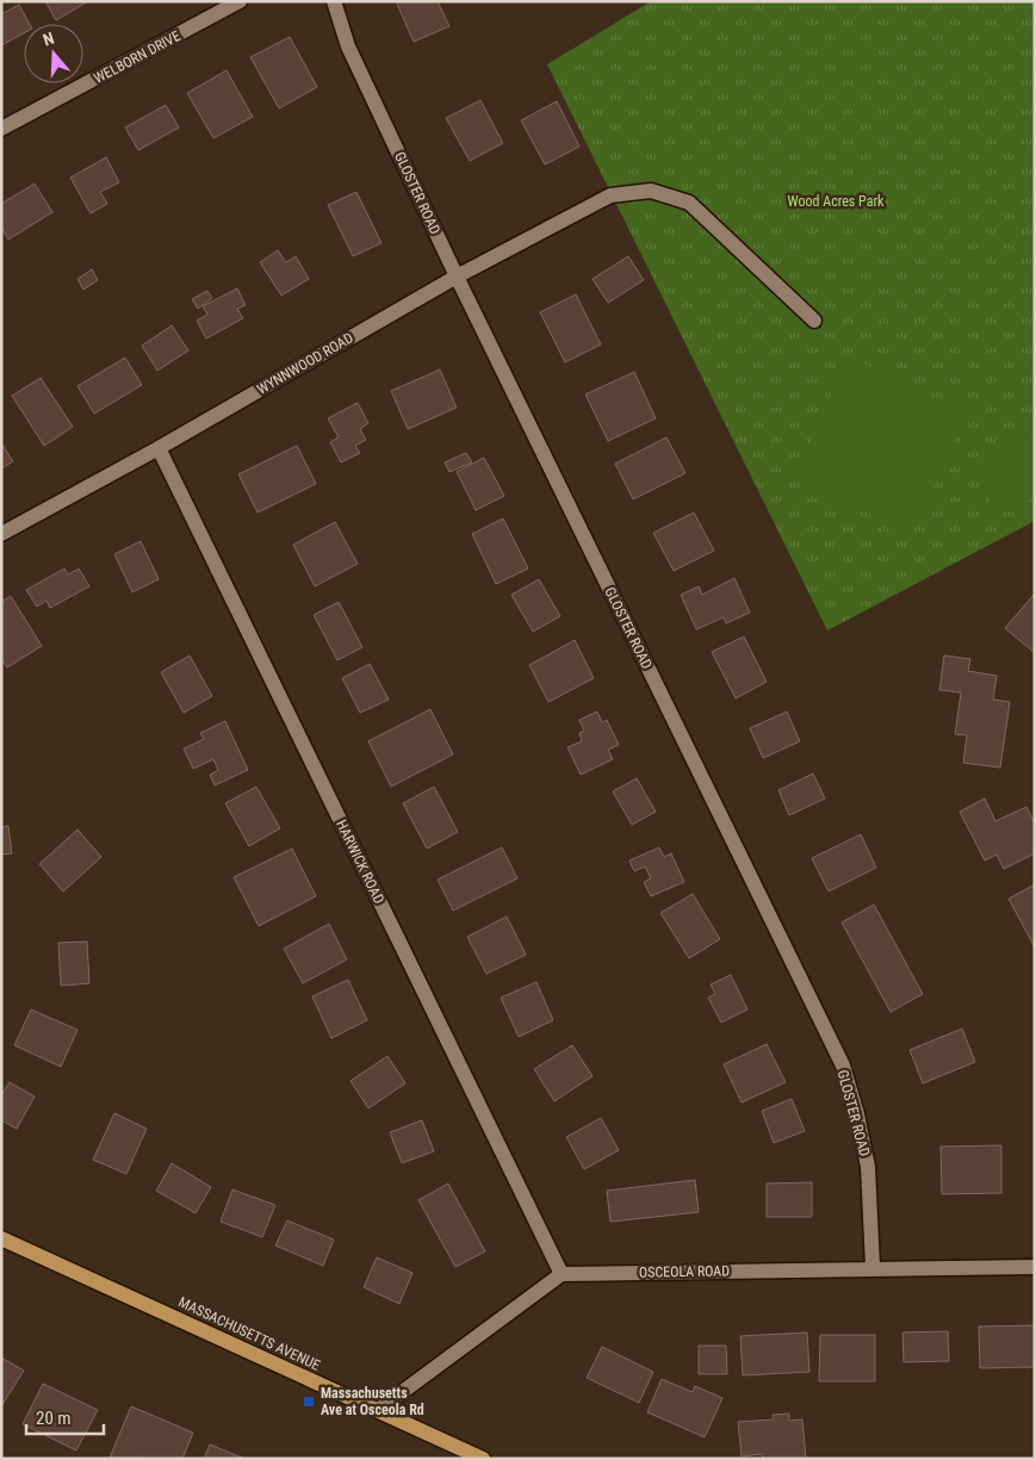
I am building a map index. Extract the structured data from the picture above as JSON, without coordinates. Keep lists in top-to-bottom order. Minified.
{"streets":{"main road":["MASSACHUSETTS AVENUE"],"street":["WELBORN DRIVE","GLOSTER ROAD","WYNNWOOD ROAD","HARWICK ROAD","OSCEOLA ROAD"]},"crossings":[["GLOSTER ROAD","WYNNWOOD ROAD"],["GLOSTER ROAD","OSCEOLA ROAD"],["WYNNWOOD ROAD","HARWICK ROAD"],["HARWICK ROAD","OSCEOLA ROAD"]],"parks":["Wood Acres Park"],"places":{"transit":["Massachusetts Ave at Osceola Rd"]},"scale_bar":"20 m","north":"top"}
